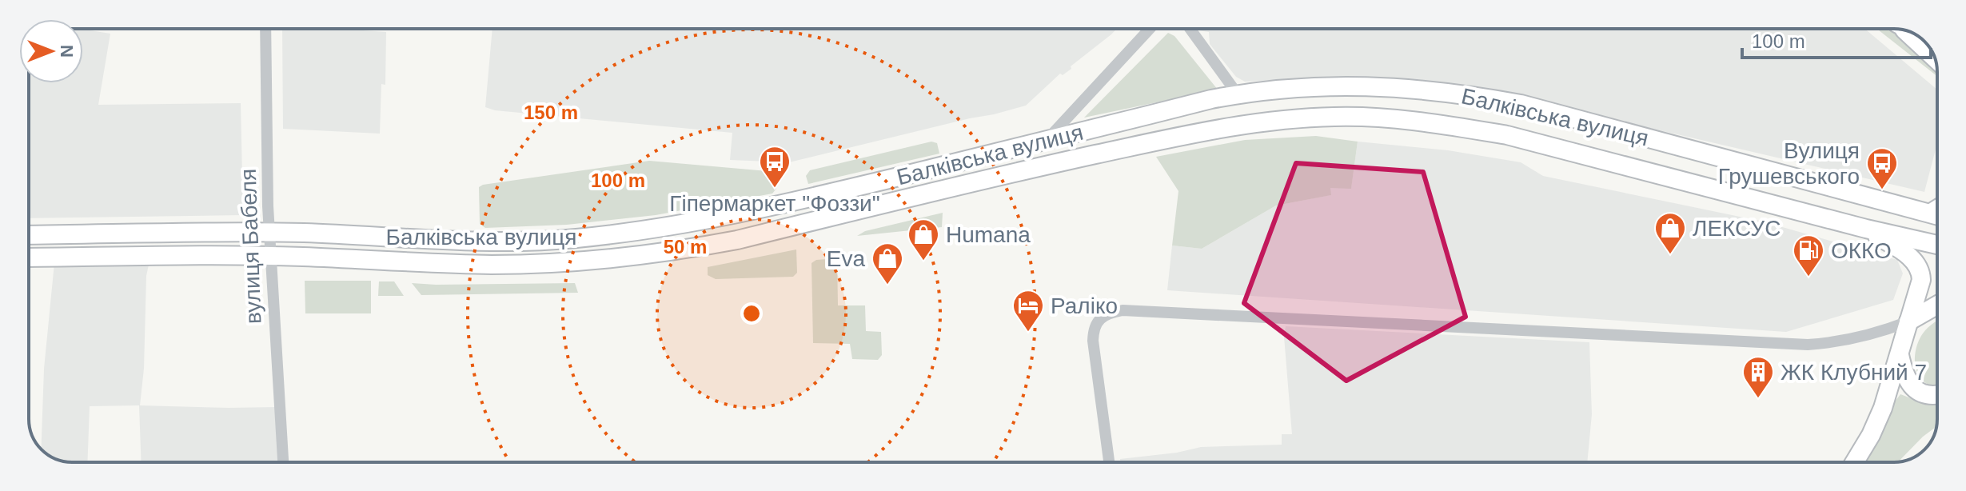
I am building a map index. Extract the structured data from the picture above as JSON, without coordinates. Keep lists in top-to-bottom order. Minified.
{"streets":{"main road":["Балківська вулиця"],"street":["вулиця Бабеля"]},"crossings":[["Балківська вулиця","вулиця Бабеля"]],"places":{"bus stop":["Гіпермаркет \"Фоззи\"","Вулиця Грушевського"],"shop":["ЛЕКСУС","Humana","Eva"],"fuel station":["ОККО"],"hotel":["Раліко"],"building":["ЖК Клубний 7"]},"scale_bar":"100 m","north":"right","rings":["150 m","100 m","50 m"]}
